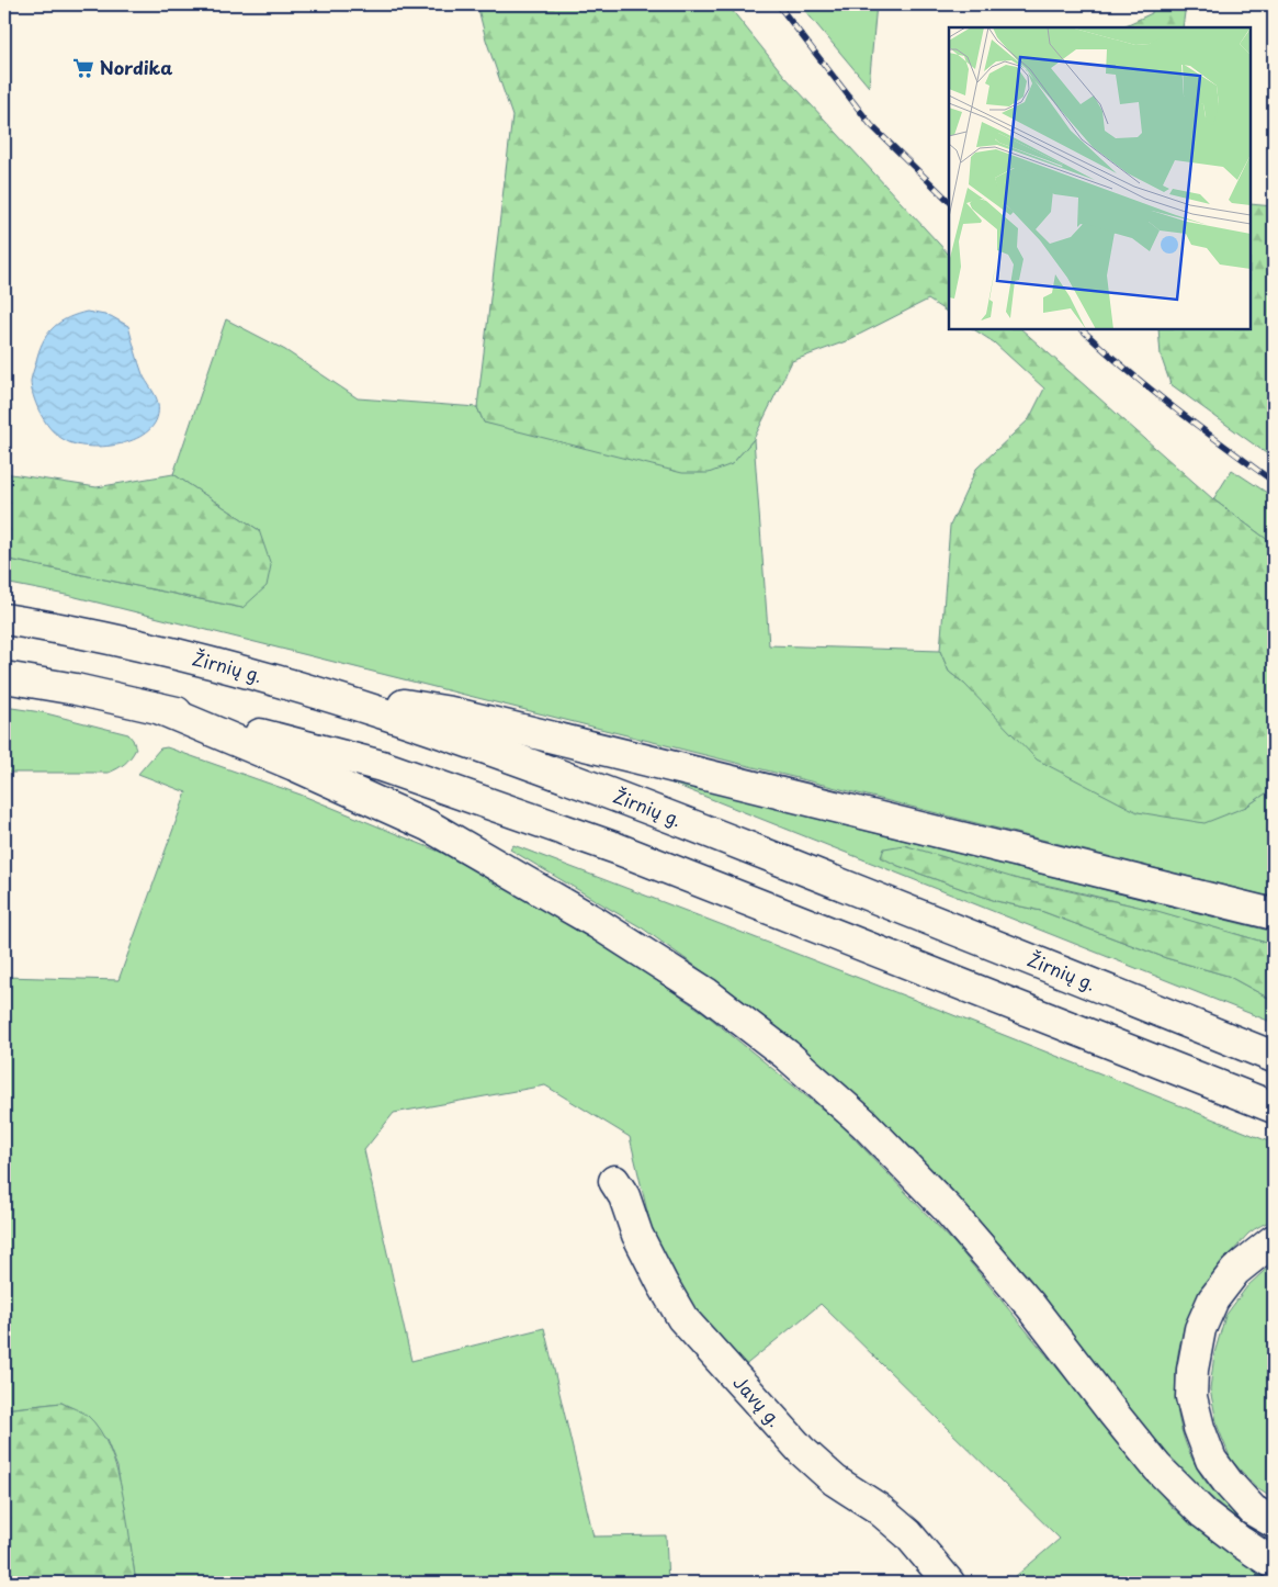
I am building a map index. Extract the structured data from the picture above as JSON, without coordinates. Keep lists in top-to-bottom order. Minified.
{"streets":{"main road":["Žirnių g.","Javų g."]},"places":{"supermarket":["Nordika"]}}
